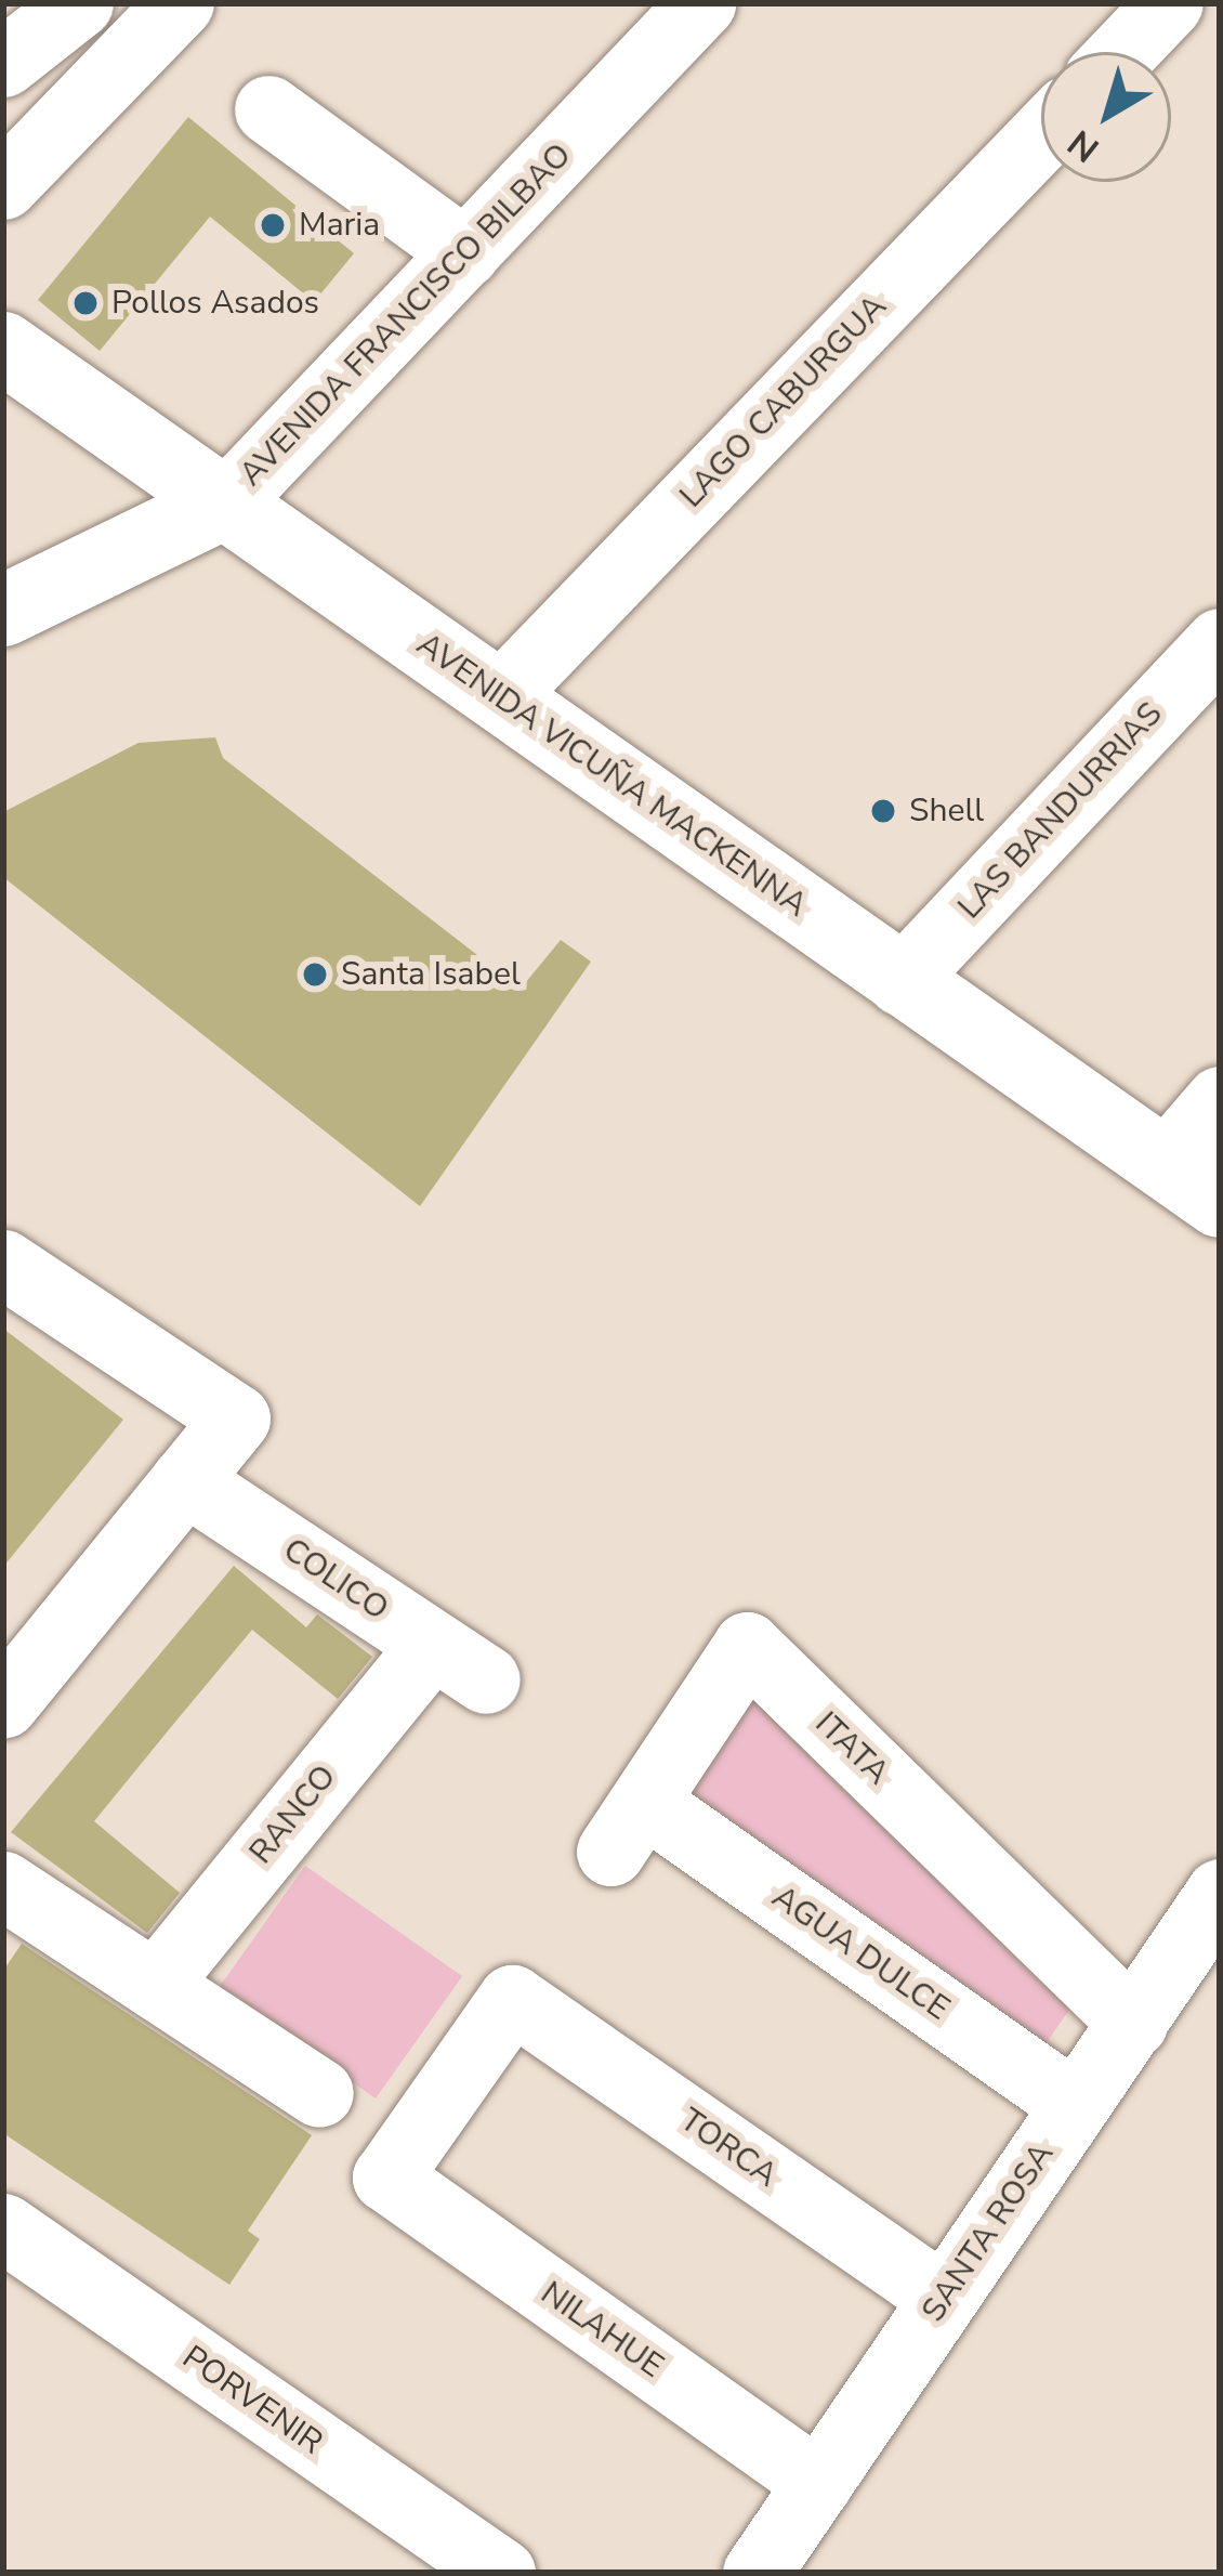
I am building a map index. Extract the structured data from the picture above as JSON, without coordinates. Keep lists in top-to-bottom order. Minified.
{"streets":{"main road":["AVENIDA FRANCISCO BILBAO","AVENIDA VICUÑA MACKENNA"],"street":["LAGO CABURGUA","LAS BANDURRIAS","COLICO","ITATA","RANCO","AGUA DULCE","TORCA","SANTA ROSA","NILAHUE","PORVENIR"]},"crossings":[["AVENIDA FRANCISCO BILBAO","AVENIDA VICUÑA MACKENNA"],["LAGO CABURGUA","AVENIDA VICUÑA MACKENNA"],["AVENIDA VICUÑA MACKENNA","LAS BANDURRIAS"],["COLICO","RANCO"],["ITATA","AGUA DULCE"],["ITATA","SANTA ROSA"],["AGUA DULCE","SANTA ROSA"],["TORCA","SANTA ROSA"],["TORCA","NILAHUE"],["SANTA ROSA","NILAHUE"]],"places":["Maria","Pollos Asados","Shell","Santa Isabel"],"north":"bottom left"}
